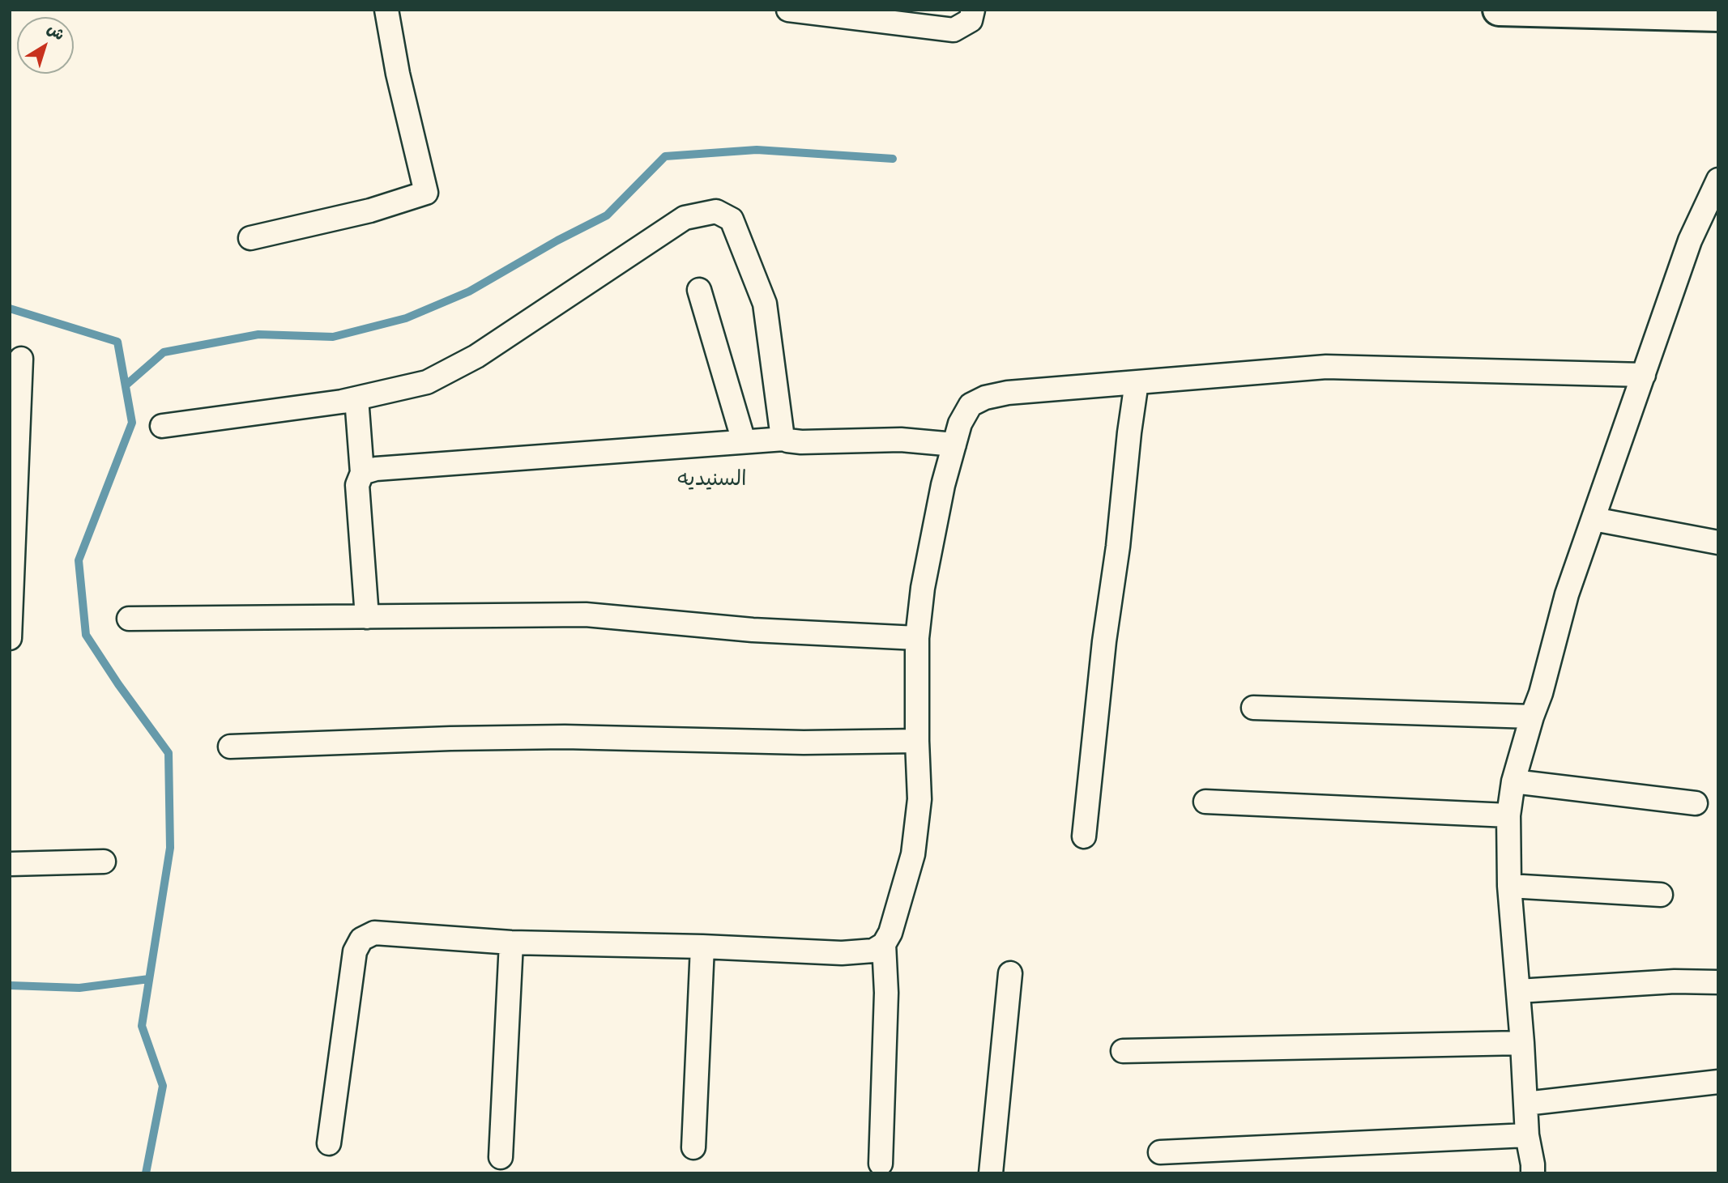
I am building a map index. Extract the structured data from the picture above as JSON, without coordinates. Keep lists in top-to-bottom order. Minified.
{"districts":["السنيديه"],"north":"top right"}
